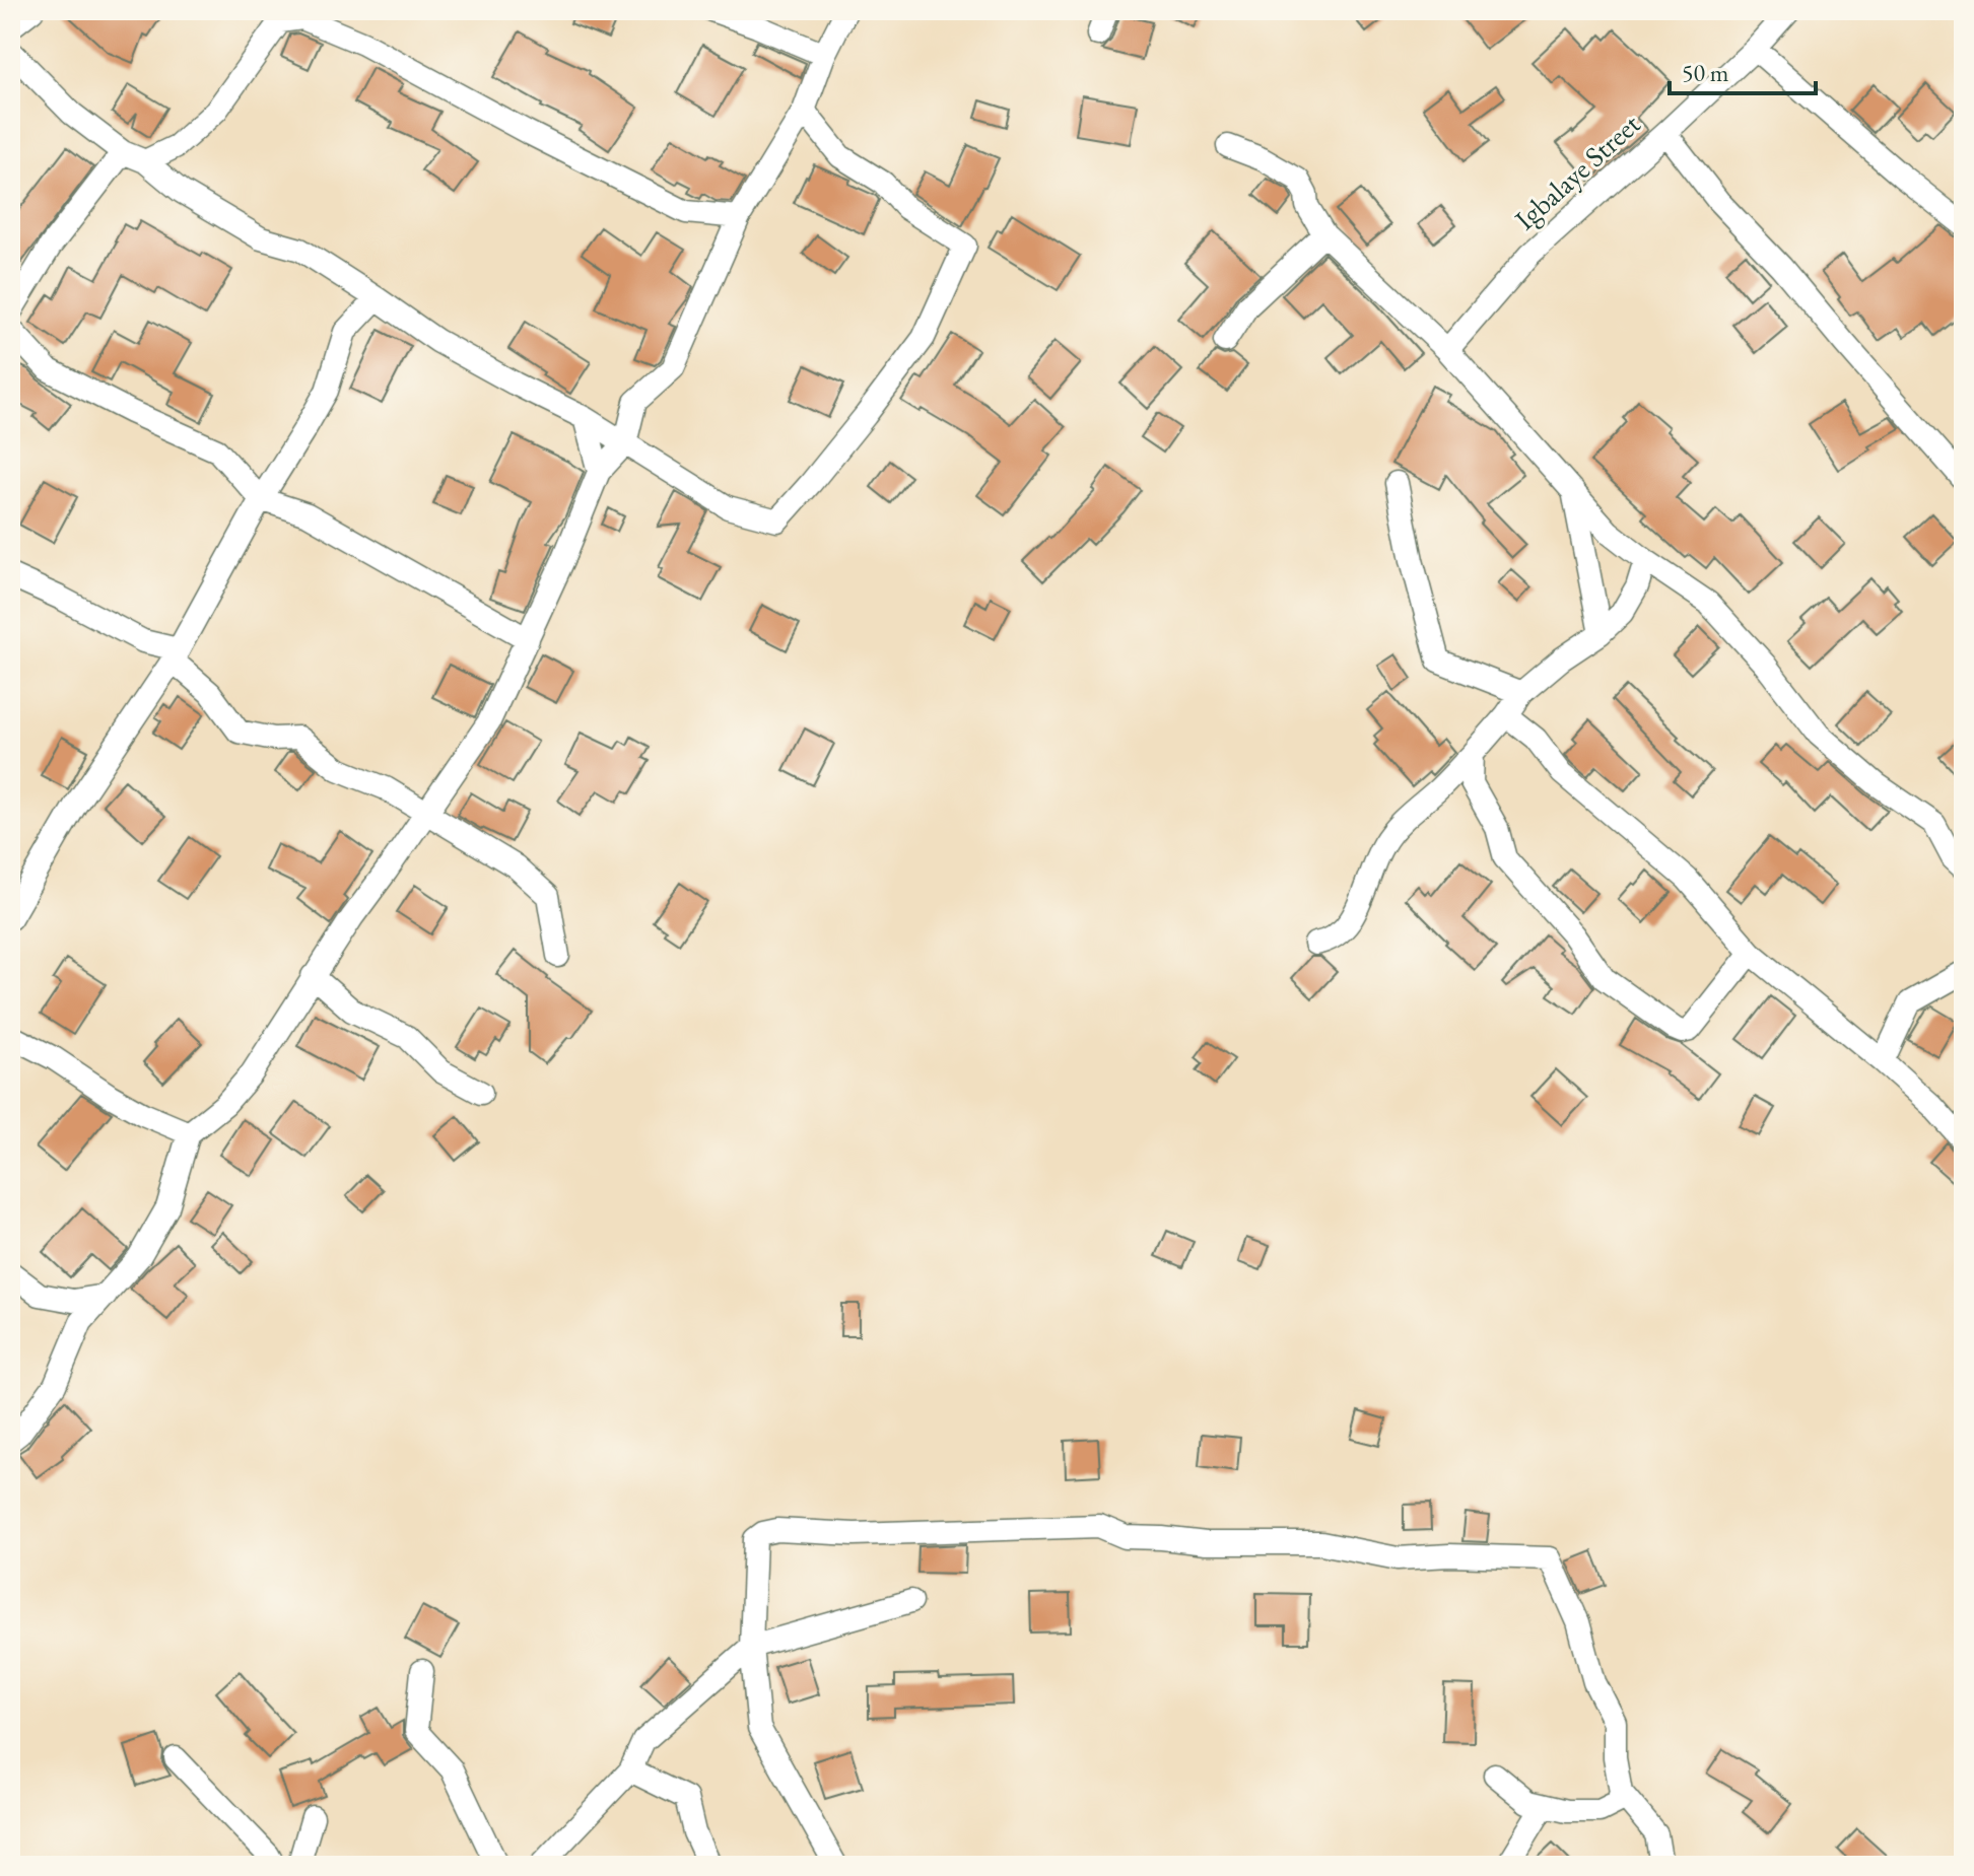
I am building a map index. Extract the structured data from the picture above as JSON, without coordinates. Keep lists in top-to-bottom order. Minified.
{"streets":{"street":["Igbalaye Street"]},"scale_bar":"50 m"}
